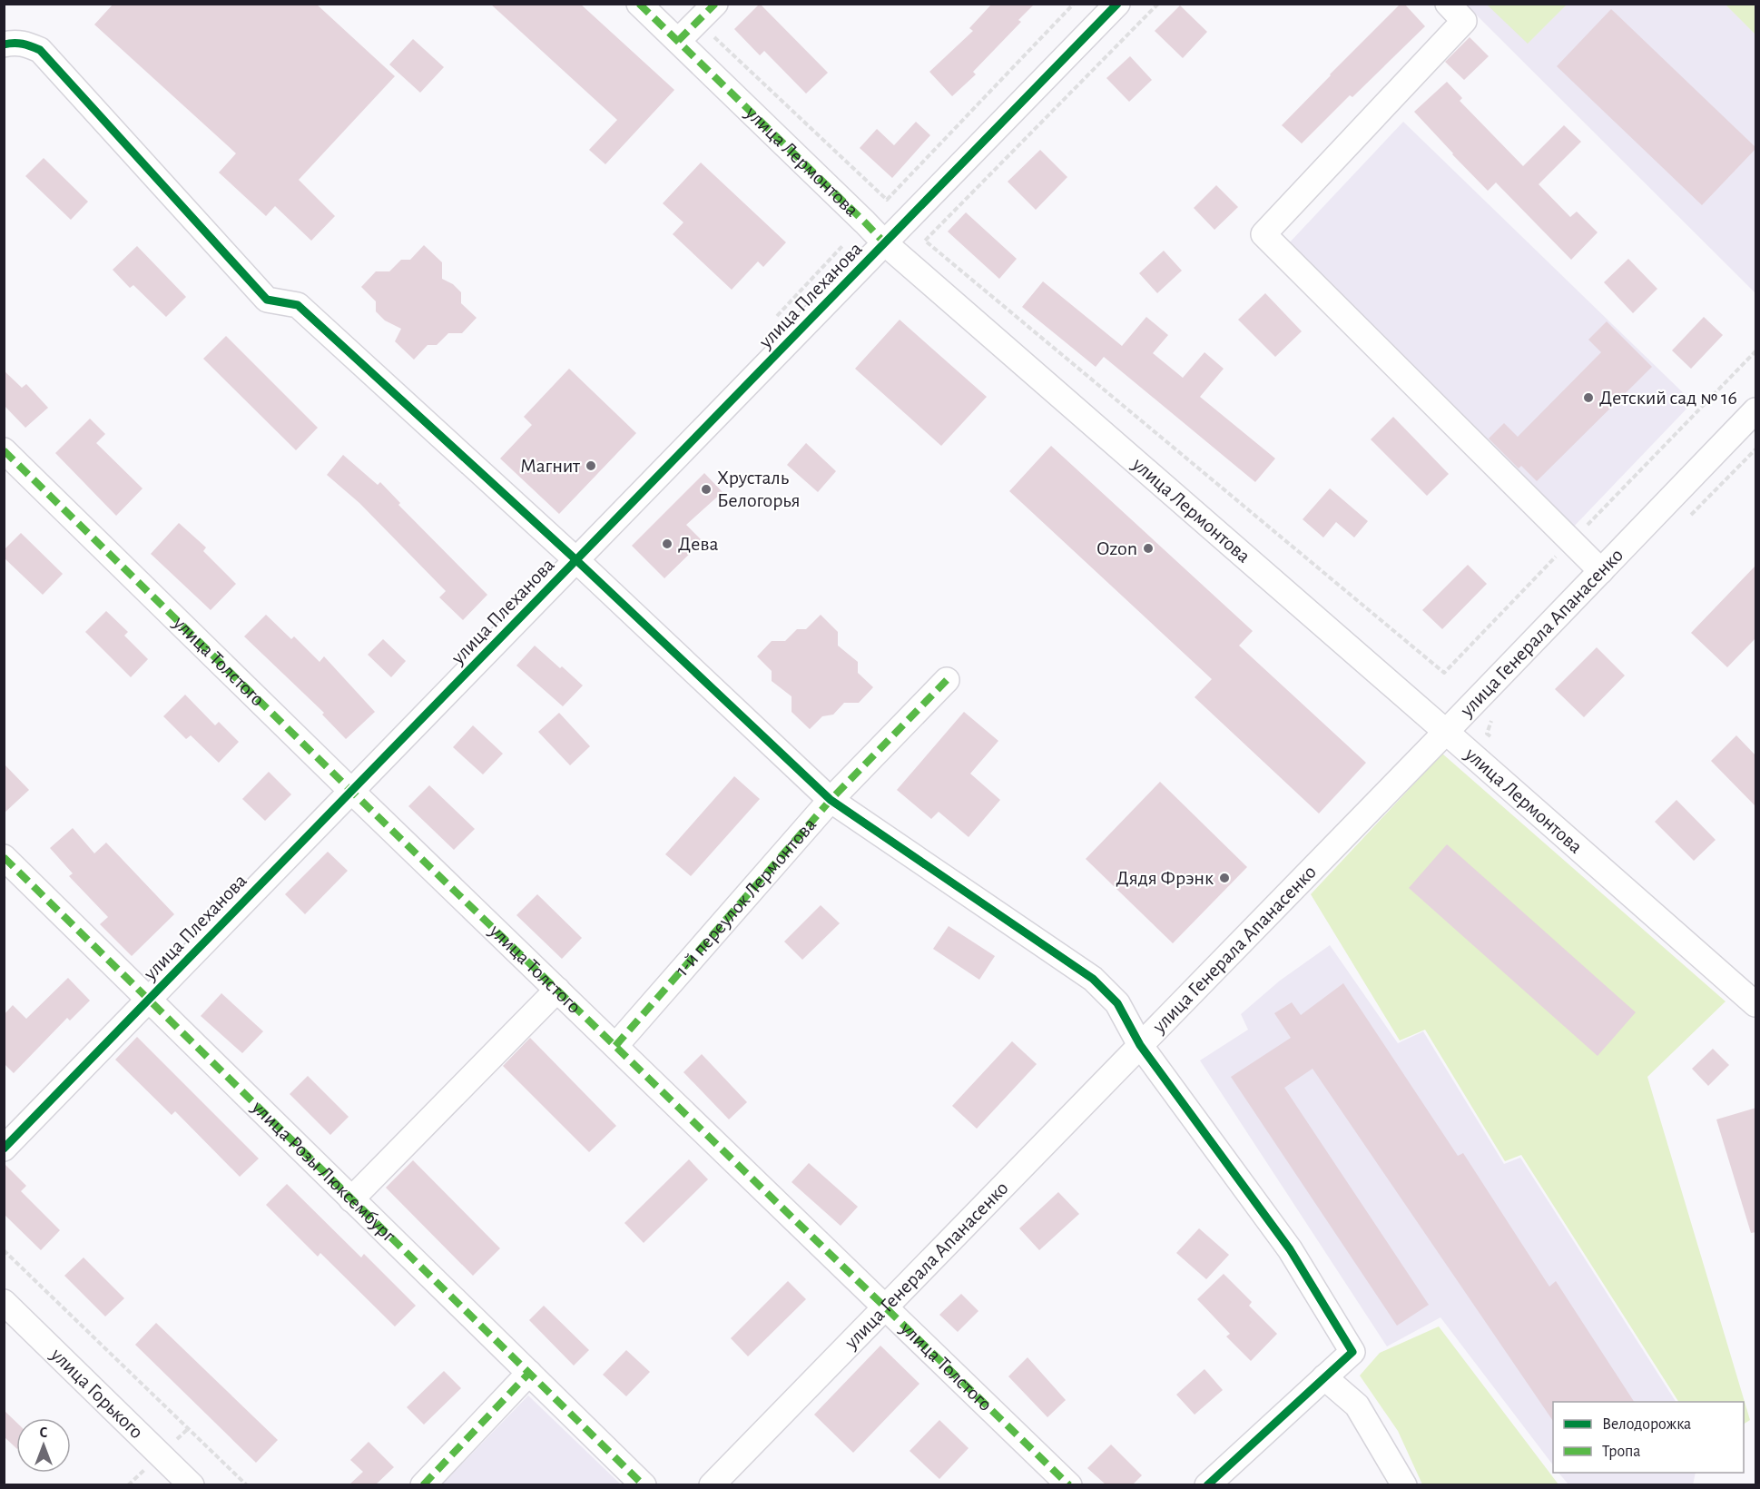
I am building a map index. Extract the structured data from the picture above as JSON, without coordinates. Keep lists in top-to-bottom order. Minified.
{"streets":{"street":["улица Лермонтова","улица Плеханова","улица Генерала Апанасенко","улица Толстого","1-й переулок Лермонтова","улица Розы Люксембург","улица Горького"]},"crossings":[["улица Лермонтова","улица Плеханова"],["улица Лермонтова","улица Генерала Апанасенко"],["улица Плеханова","улица Толстого"],["улица Плеханова","улица Розы Люксембург"],["улица Генерала Апанасенко","улица Толстого"],["улица Толстого","1-й переулок Лермонтова"]],"places":["Детский сад № 16","Магнит","Хрусталь Белогорья","Дева","Ozon","Дядя Фрэнк"],"legend":["Велодорожка","Тропа"],"north":"top"}
